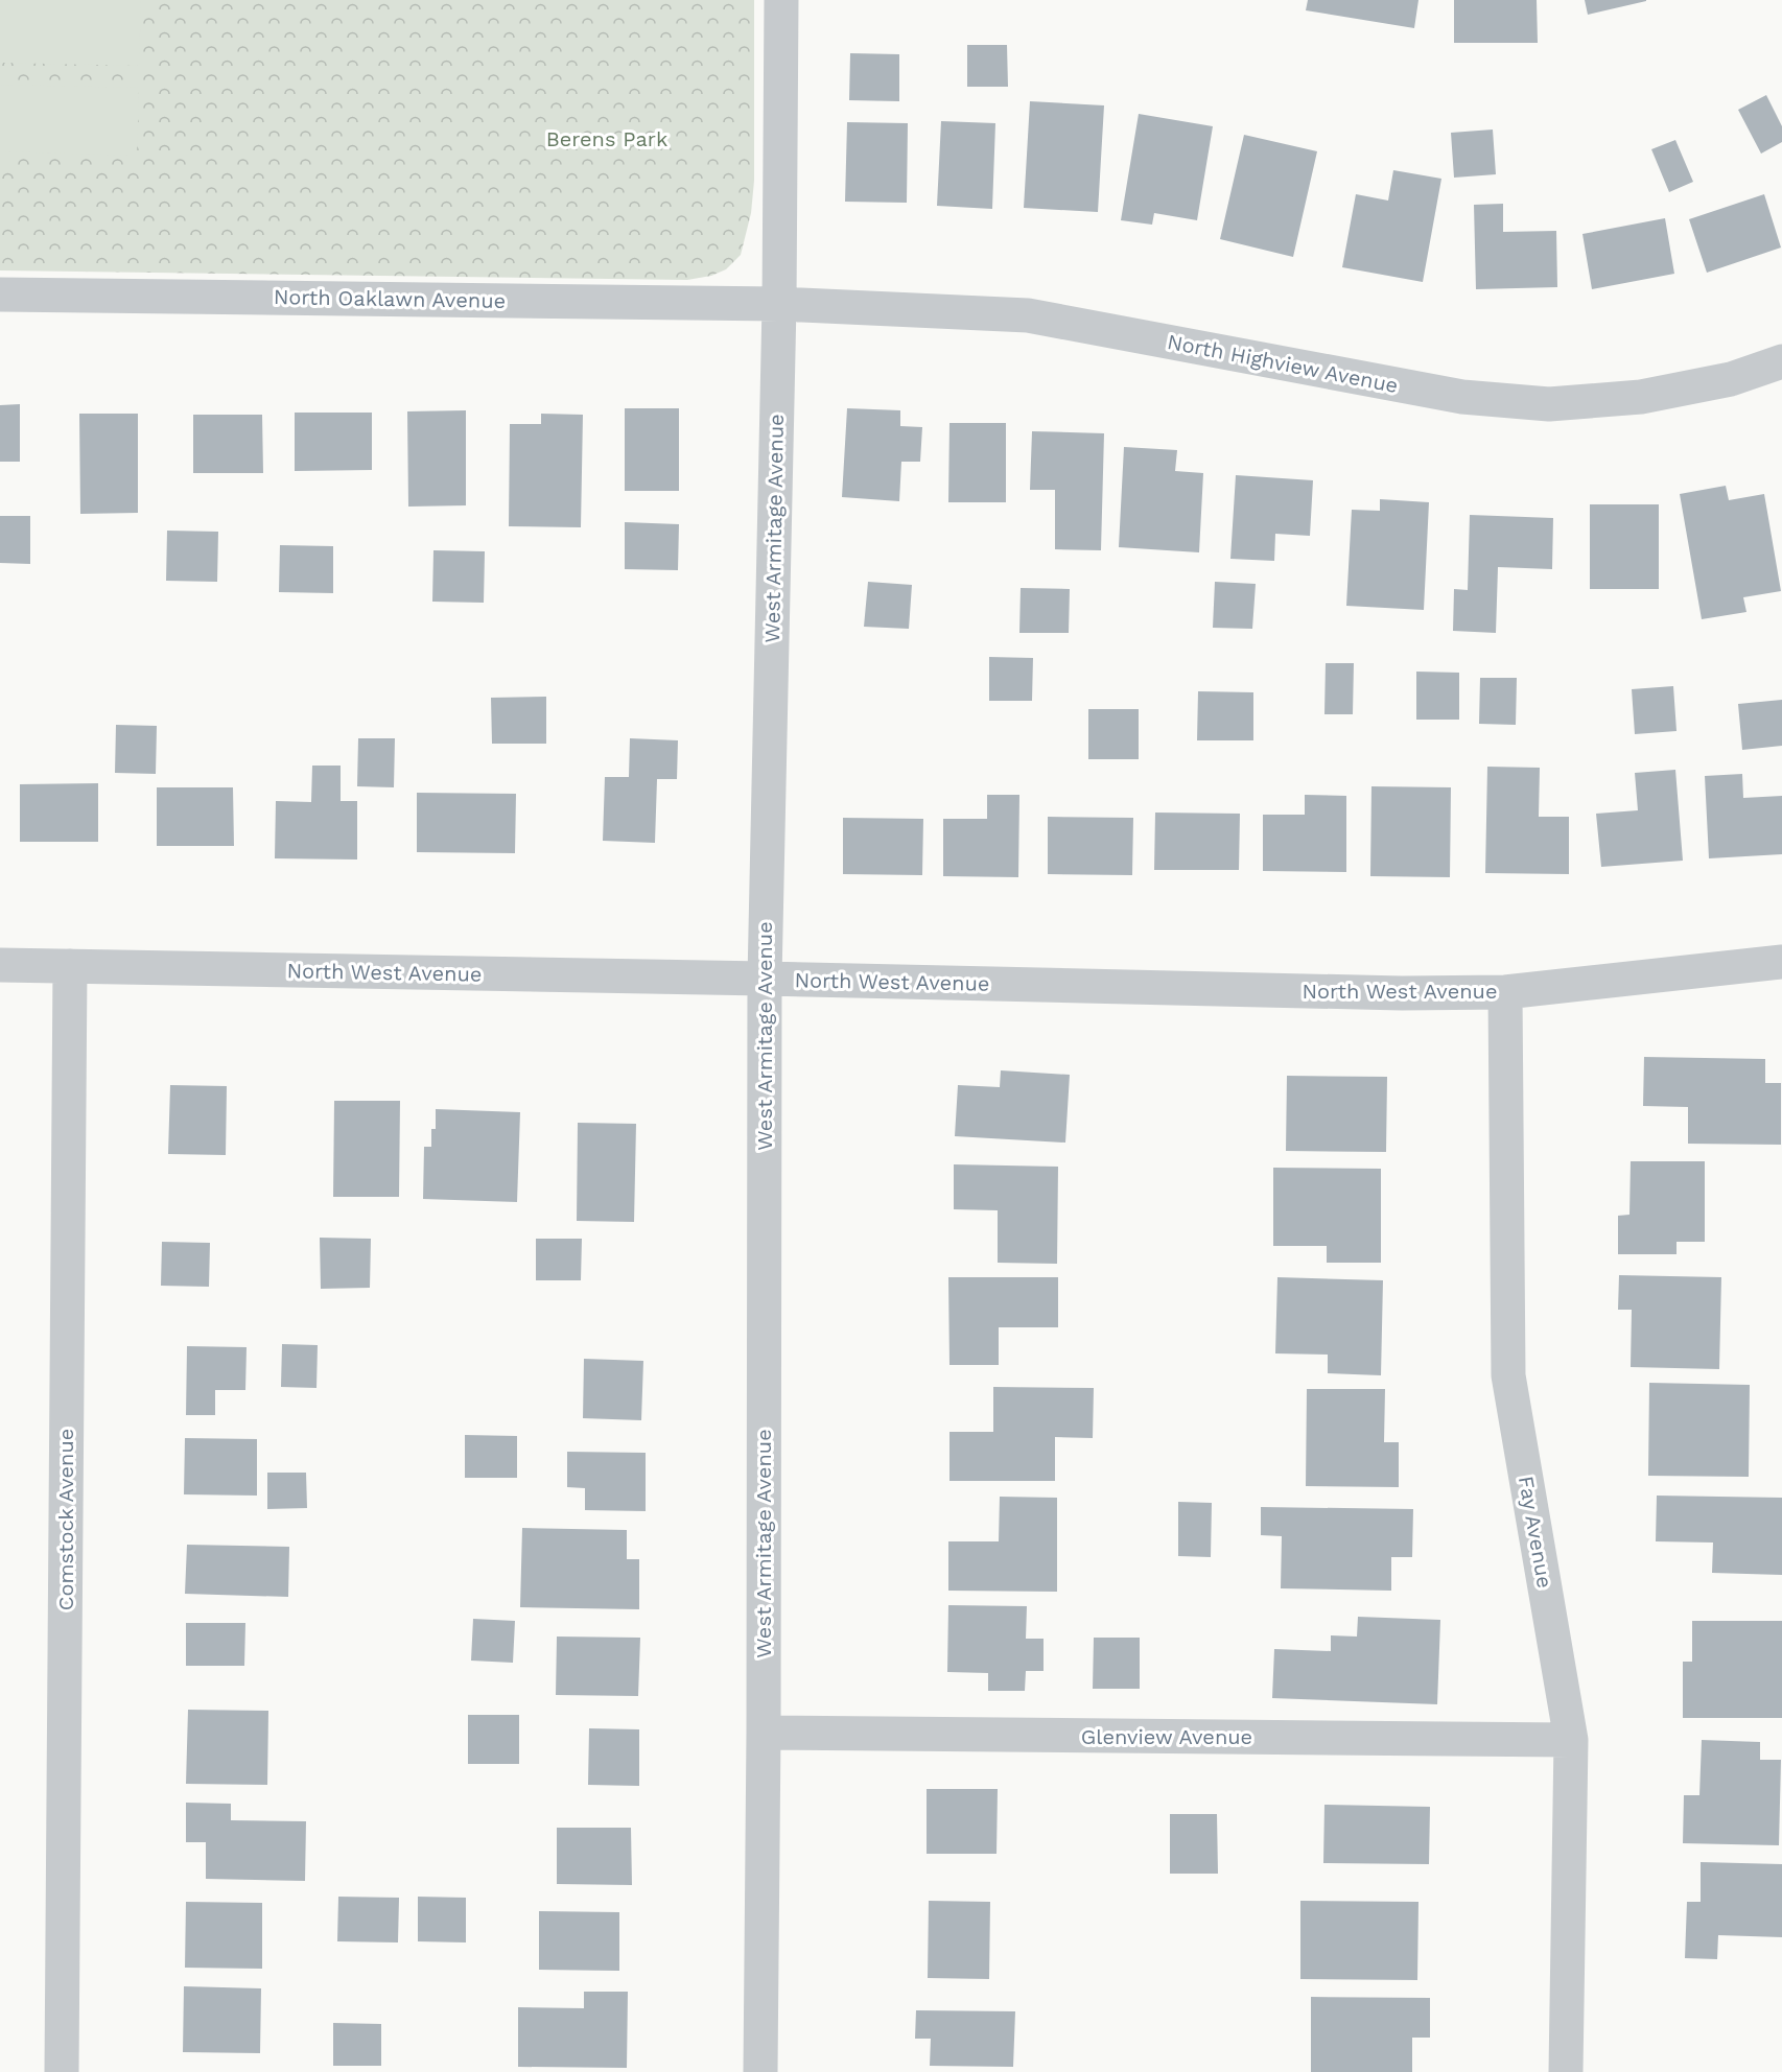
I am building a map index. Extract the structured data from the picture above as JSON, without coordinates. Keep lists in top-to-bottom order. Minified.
{"streets":{"street":["North Oaklawn Avenue","North Highview Avenue","West Armitage Avenue","North West Avenue","Comstock Avenue","Fay Avenue","Glenview Avenue"]},"crossings":[["North Oaklawn Avenue","North Highview Avenue"],["North Oaklawn Avenue","West Armitage Avenue"],["North Highview Avenue","West Armitage Avenue"],["West Armitage Avenue","North West Avenue"],["West Armitage Avenue","Glenview Avenue"],["North West Avenue","Comstock Avenue"],["North West Avenue","Fay Avenue"],["Fay Avenue","Glenview Avenue"]],"parks":["Berens Park"]}
